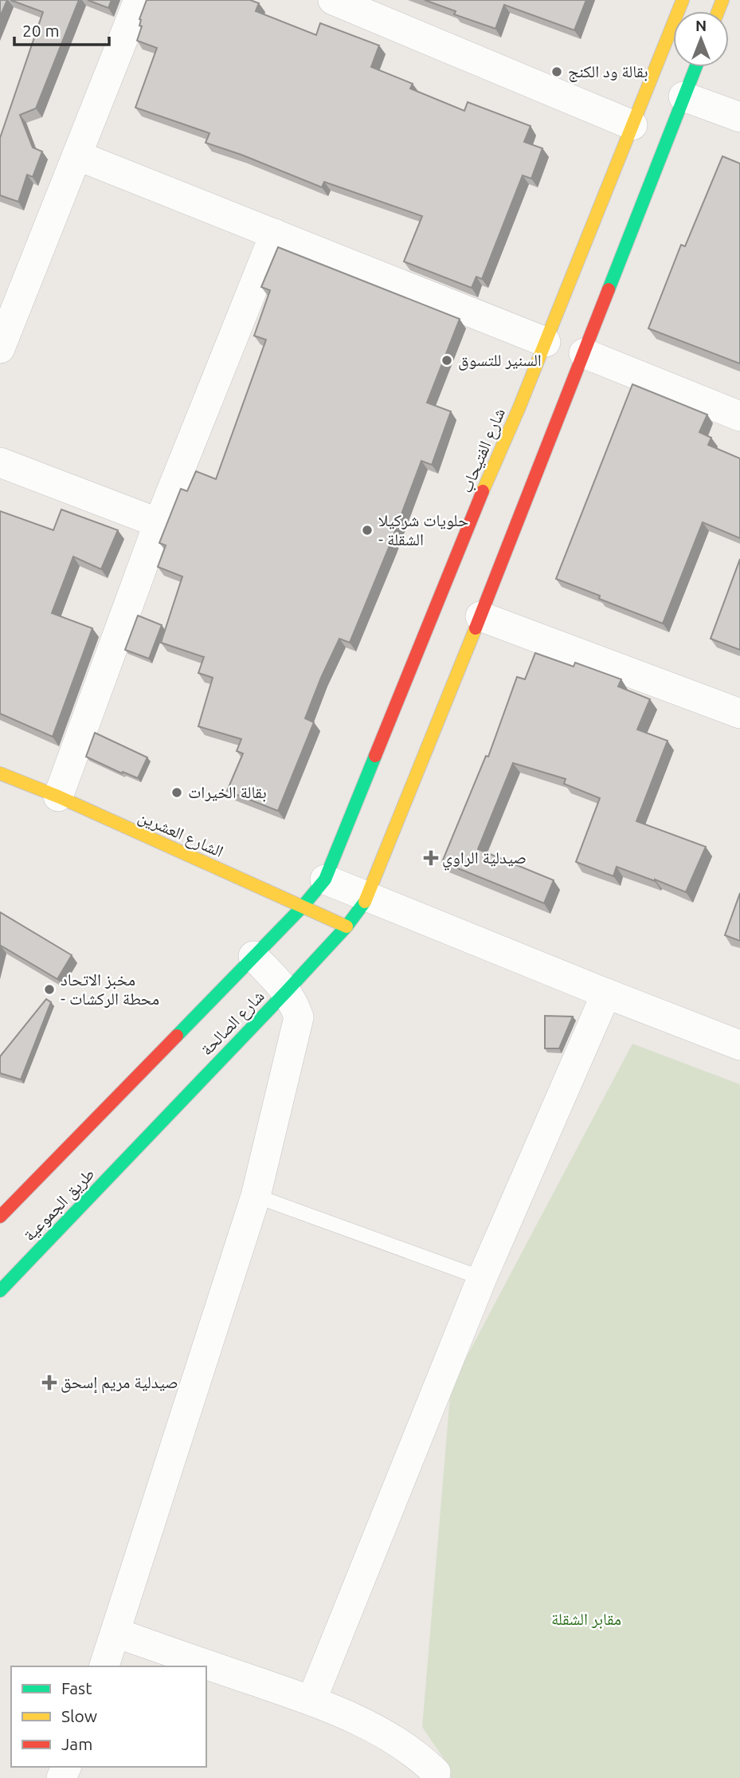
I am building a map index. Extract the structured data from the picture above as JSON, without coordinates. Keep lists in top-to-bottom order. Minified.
{"streets":{"main road":["شارع الفتيحاب","الشارع العشرين","شارع الصالحة","طريق الجموعية"]},"crossings":[["شارع الفتيحاب","الشارع العشرين"],["شارع الفتيحاب","شارع الصالحة"],["الشارع العشرين","شارع الصالحة"],["شارع الصالحة","طريق الجموعية"]],"parks":["مقابر الشقلة"],"places":{"other":["بقالة ود الكنج","السنير للتسوق","حلويات شركيلا - الشقلة","بقالة الخيرات","مخبز الاتحاد - محطة الركشات"],"health":["صيدلية الراوي","صيدلية مريم إسحق"]},"legend":["Fast","Slow","Jam"],"scale_bar":"20 m","north":"top"}
